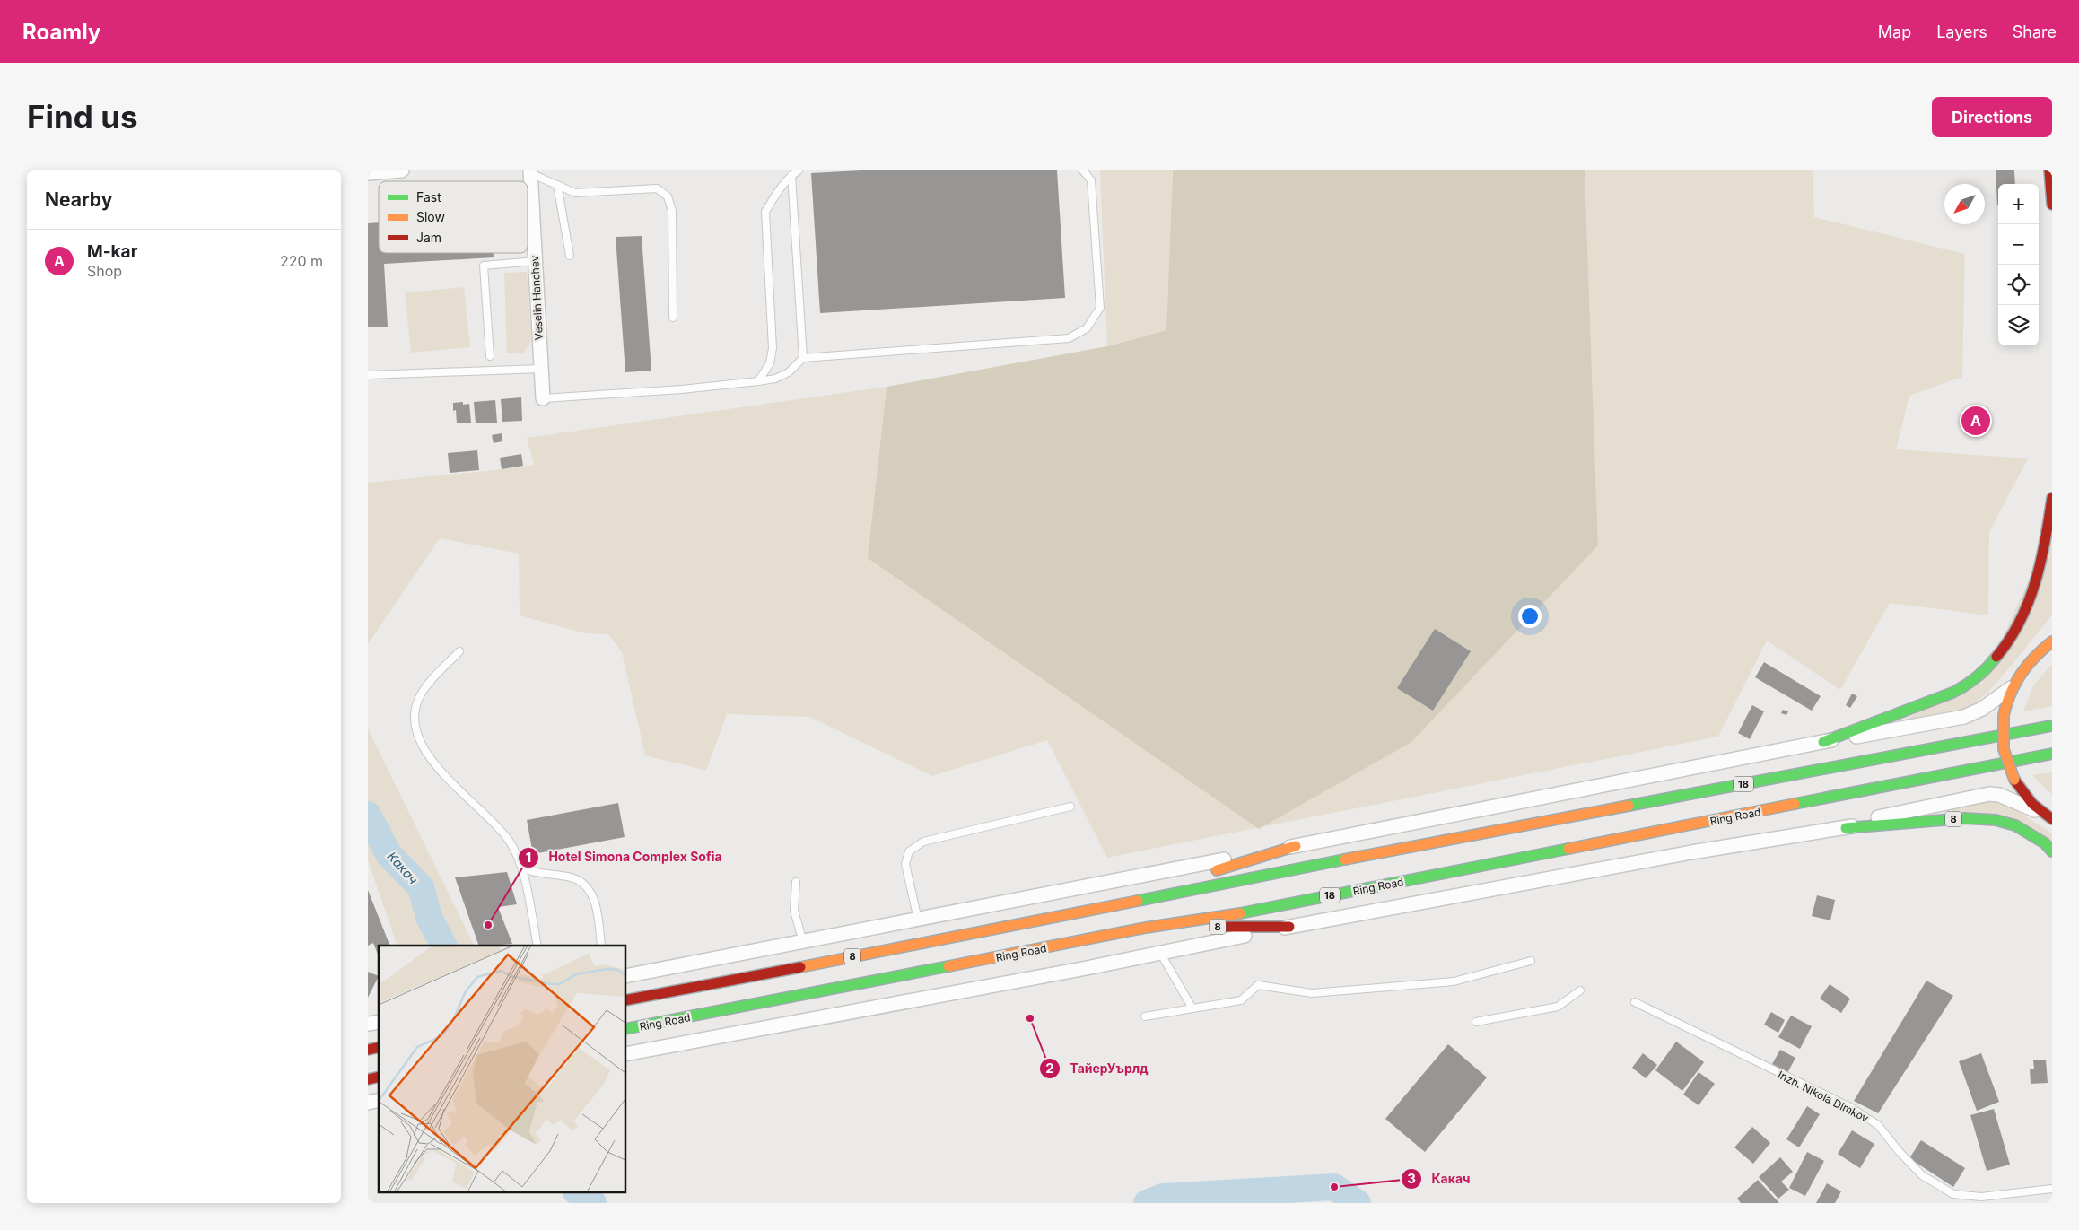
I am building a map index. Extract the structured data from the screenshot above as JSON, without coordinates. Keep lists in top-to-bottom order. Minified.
{"streets":{"main road":["18","Ring Road","8"],"street":["Veselin Hanchev"],"lane":["Inzh. Nikola Dimkov"]},"crossings":[["18","8"],["Ring Road","8"]],"water":["Какач"],"places":["Hotel Simona Complex Sofia","ТайерУърлд","Какач"],"legend":["Fast","Slow","Jam"],"north":"bottom left","page":{"header":"Roamly","nav":["Map","Layers","Share"],"buttons":"Directions","title":"Find us","heading":"Nearby","map_buttons":["+","−"],"list":[{"mark":"A","name":"M-kar","note":"Shop","value":"220 m"}],"pins":"A"}}
